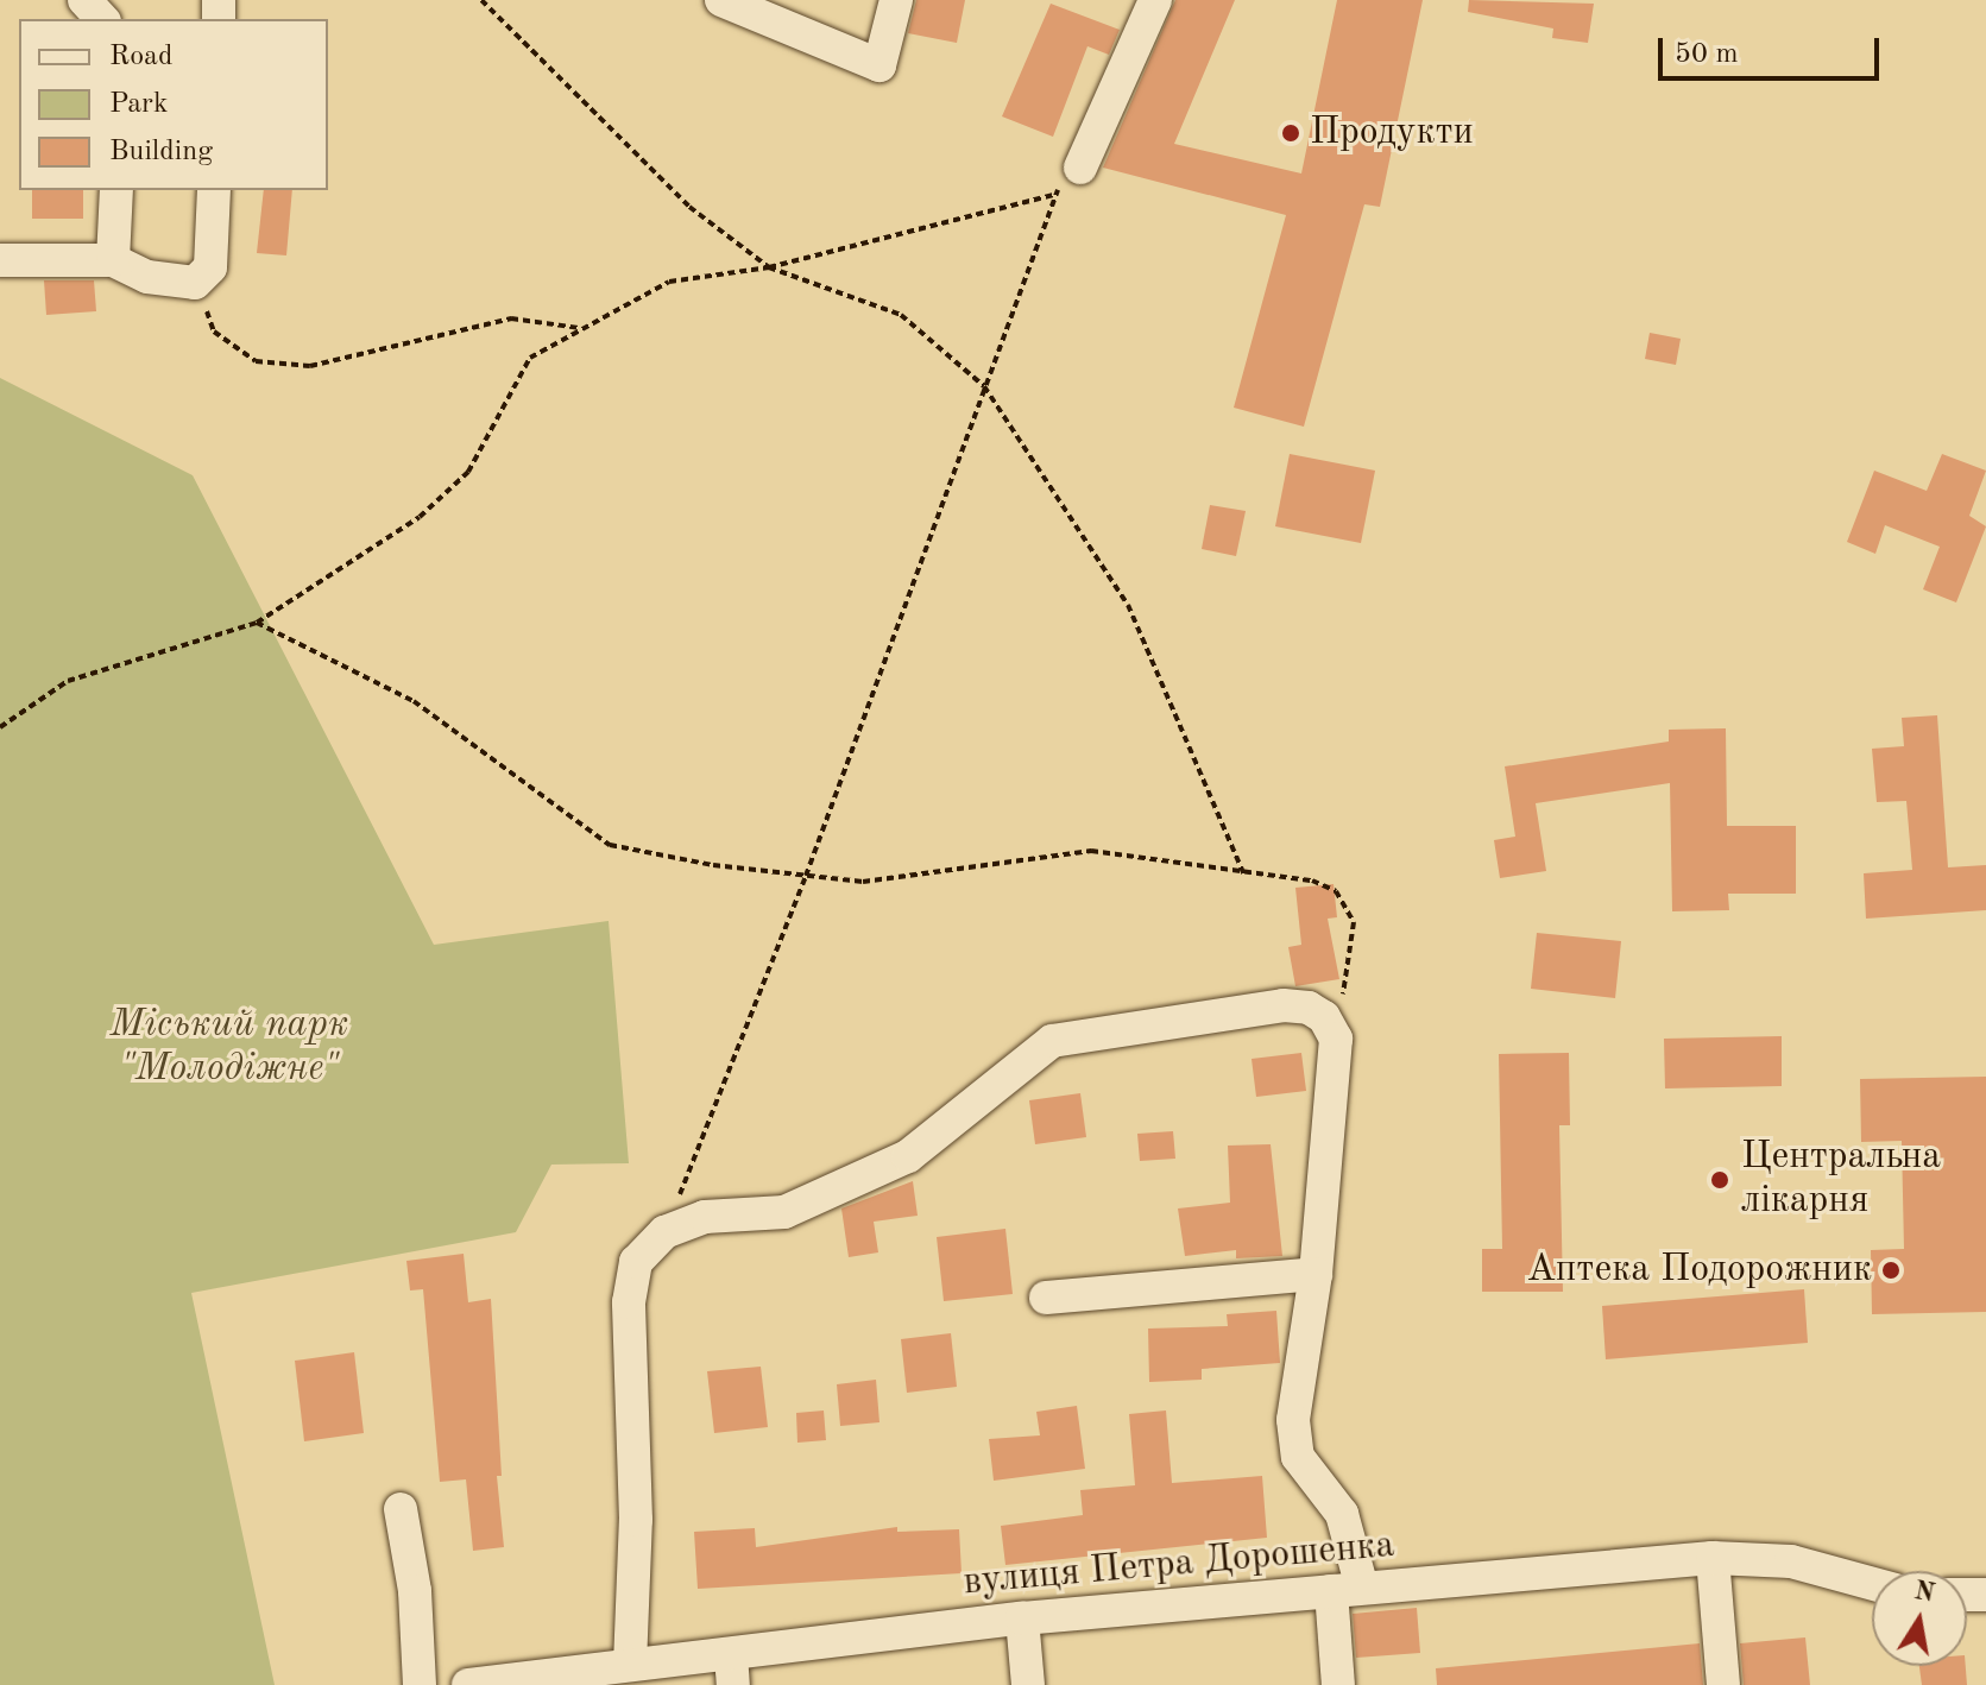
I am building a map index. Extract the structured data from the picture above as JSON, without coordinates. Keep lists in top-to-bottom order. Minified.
{"streets":{"street":["вулиця Петра Дорошенка"]},"parks":["Міський парк \"Молодіжне\""],"places":["Продукти","Центральна лікарня","Аптека Подорожник"],"legend":["Road","Park","Building"],"scale_bar":"50 m","north":"top"}
